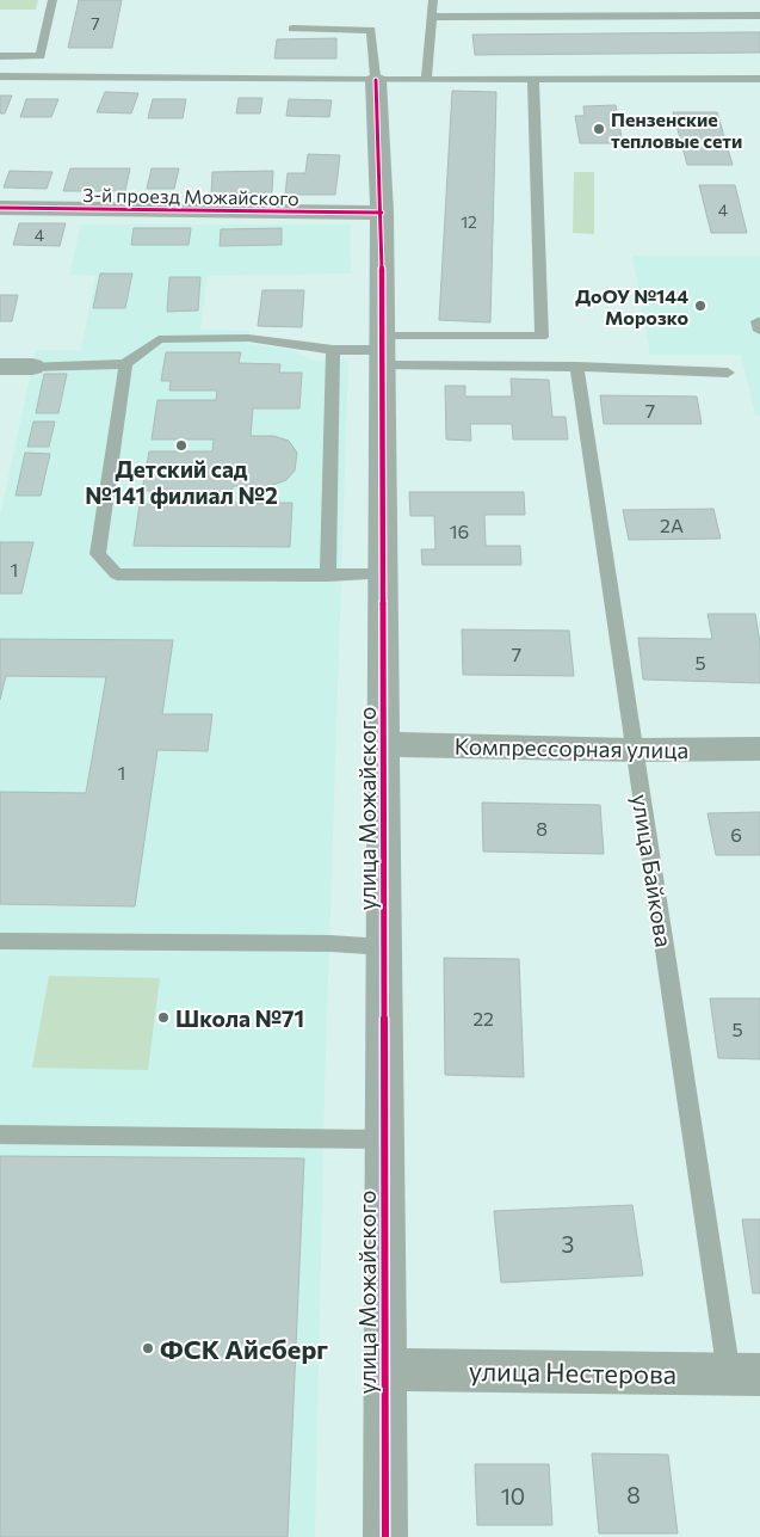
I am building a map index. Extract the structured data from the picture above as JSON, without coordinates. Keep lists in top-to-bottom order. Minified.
{"streets":{"street":["3-й проезд Можайского","Компрессорная улица","улица Можайского","улица Нестерова"],"lane":["улица Байкова"]},"crossings":[["3-й проезд Можайского","улица Можайского"],["Компрессорная улица","улица Можайского"],["Компрессорная улица","улица Байкова"],["улица Можайского","улица Нестерова"],["улица Байкова","улица Нестерова"]],"places":["Пензенские тепловые сети","ДоОУ №144 Морозко","Детский сад №141 филиал №2","Школа №71","ФСК Айсберг"],"house_numbers":["7","4","12","4","7","2А","16","1","7","5","1","8","6","22","5","3","8","10"]}
